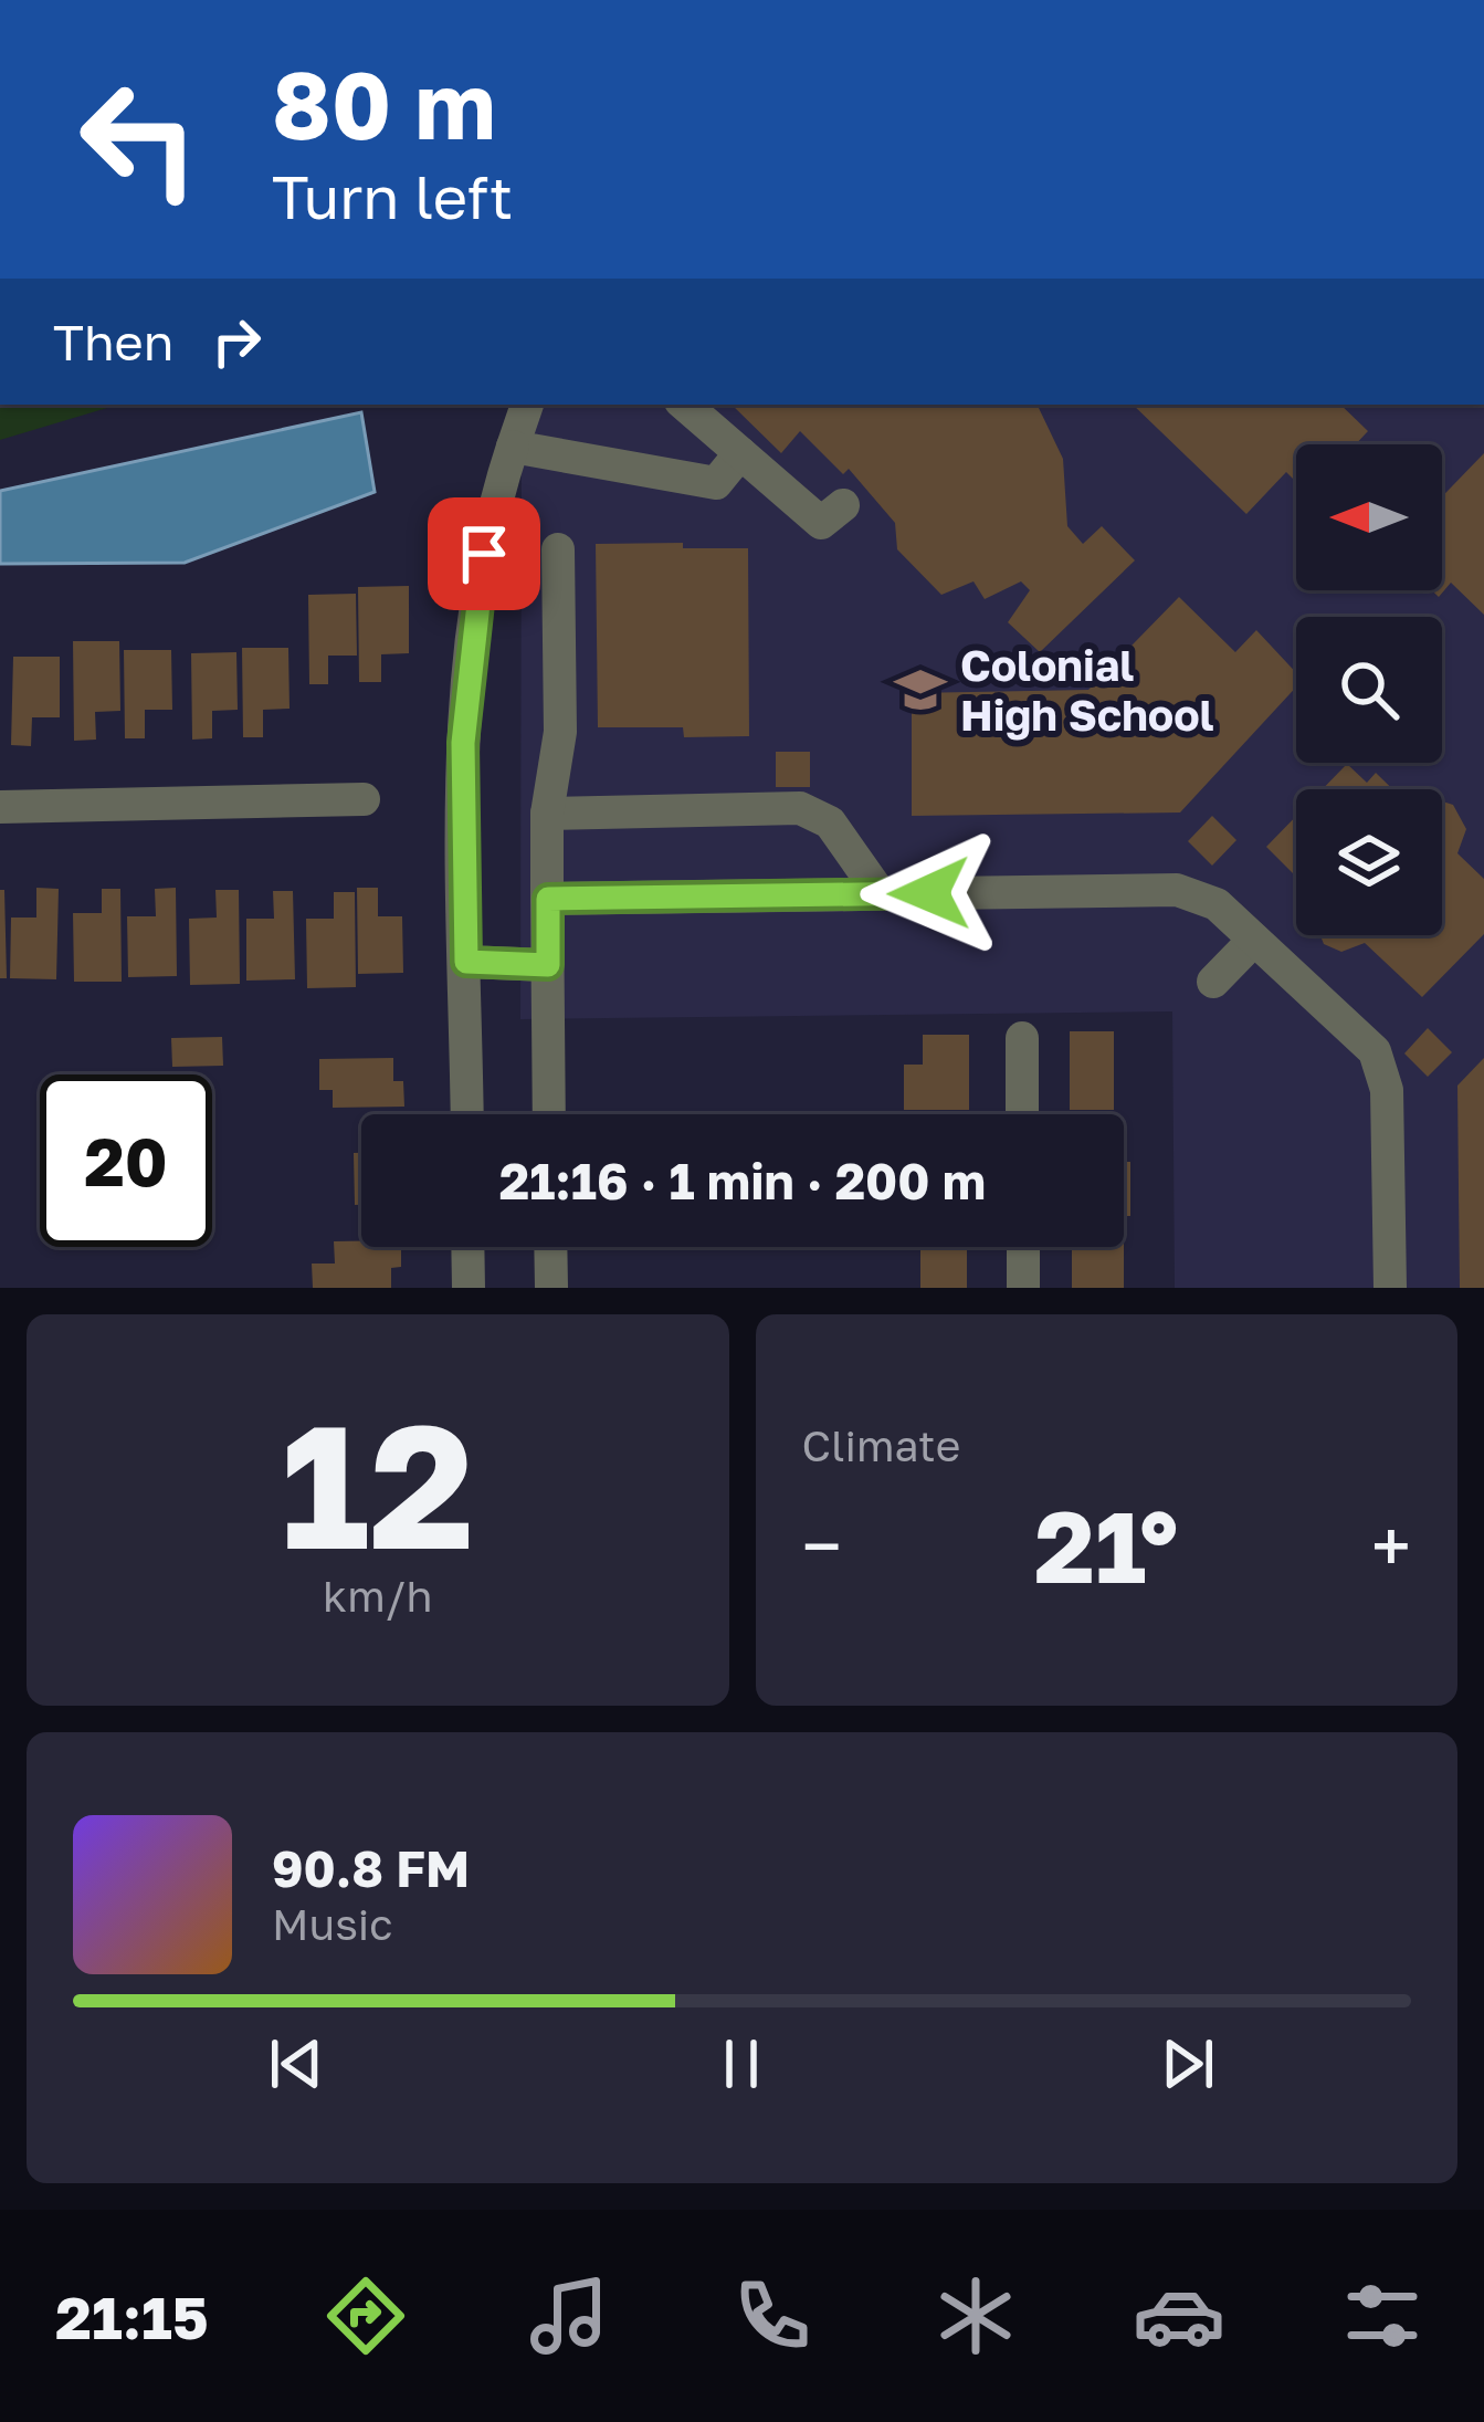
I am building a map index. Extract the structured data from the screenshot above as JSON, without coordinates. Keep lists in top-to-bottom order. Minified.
{"places":{"school or university":["Colonial High School"]},"north":"left","page":{"turn":["80 m","Turn left"],"then":"Then","limit":"20","trip":"21:16 · 1 min · 200 m","tile":[["12","km/h"],"Climate"],"heat":["−","21°","+"],"song":["90.8 FM","Music"],"tabs":"21:15"}}
